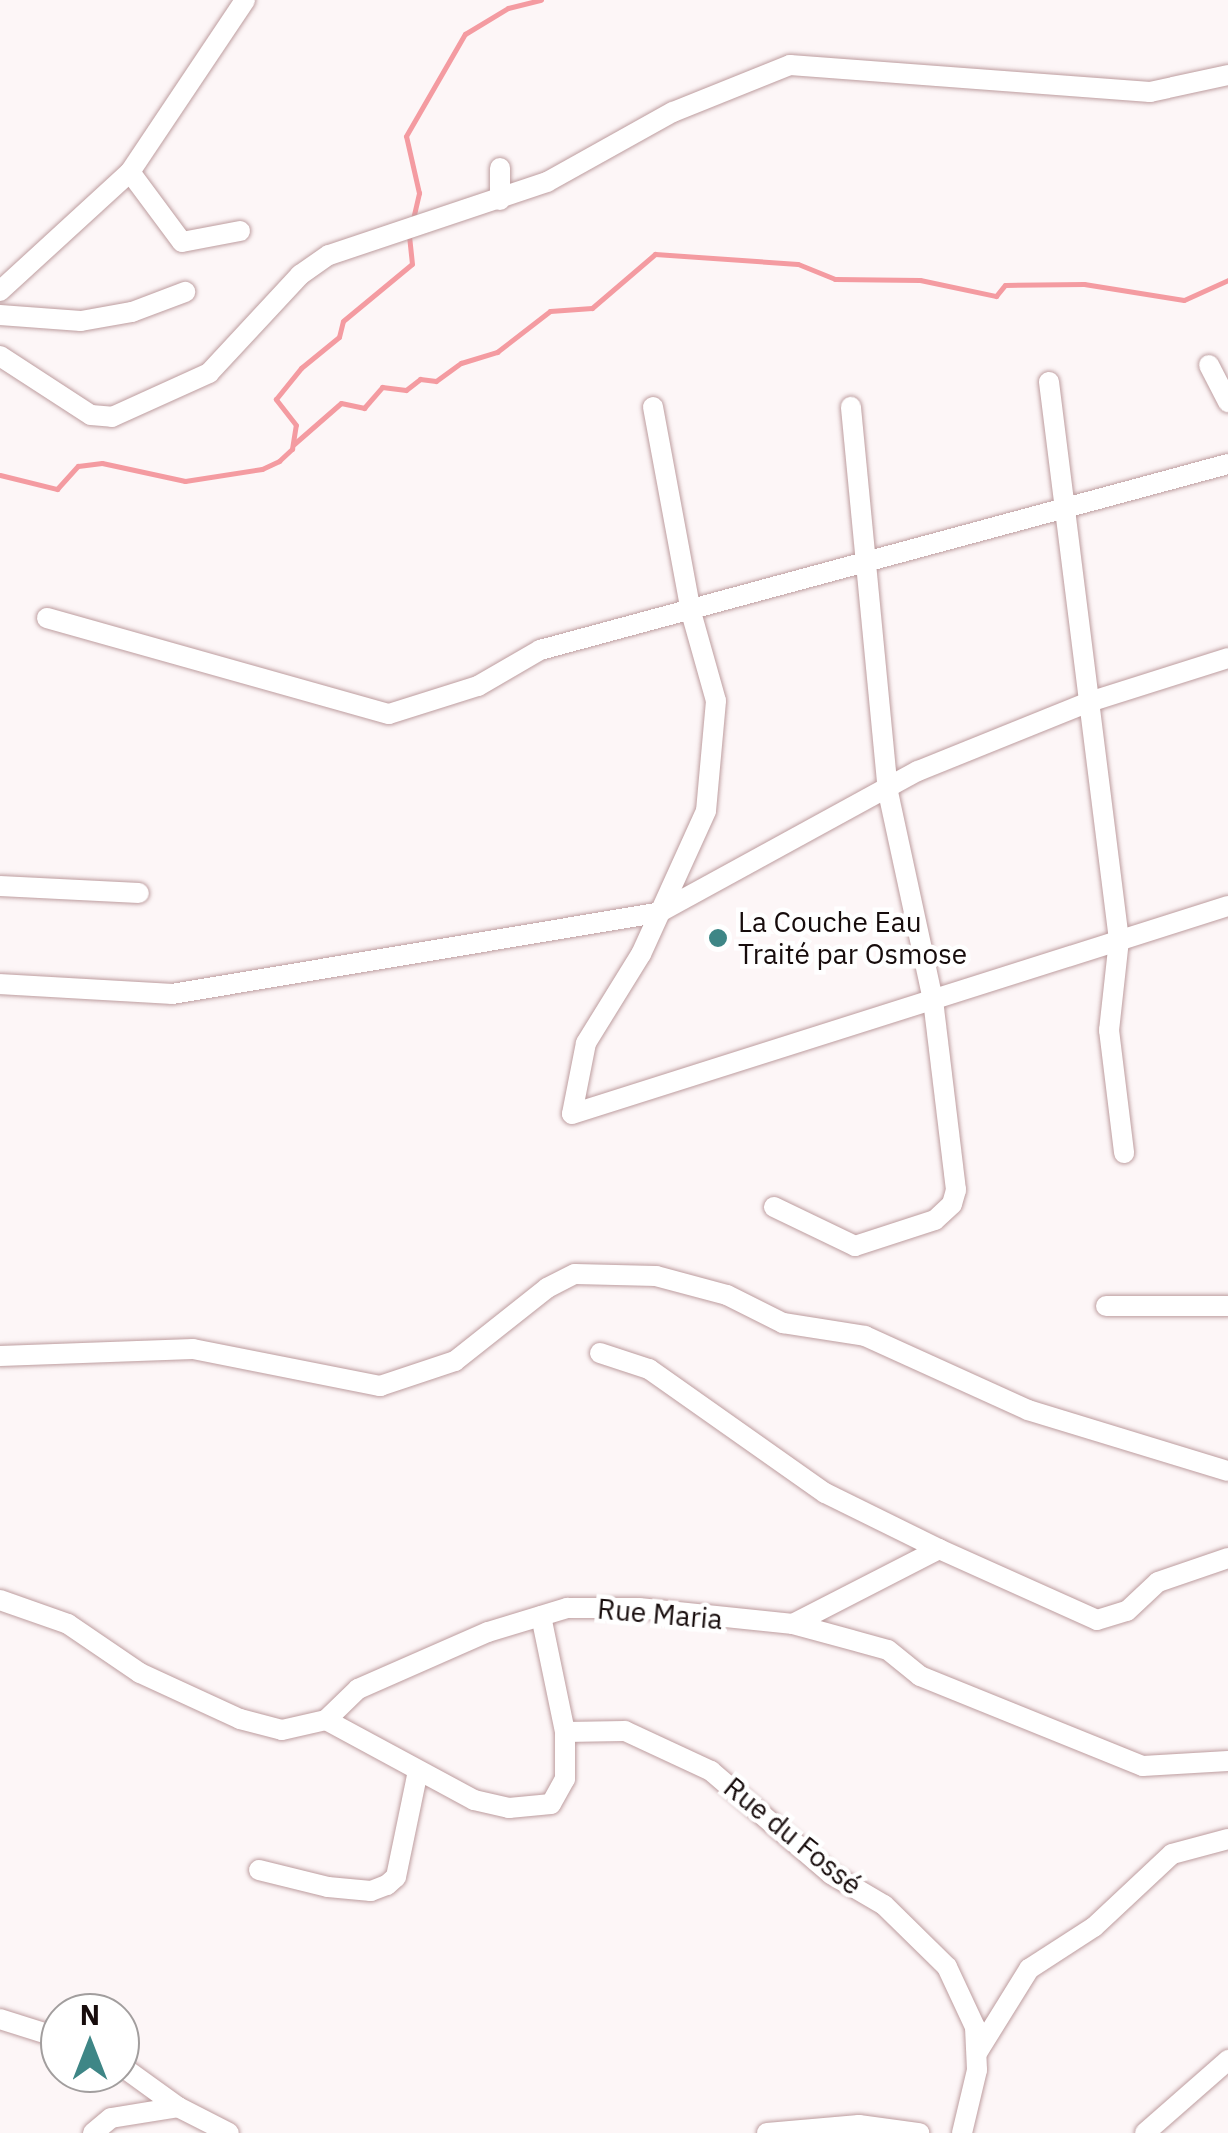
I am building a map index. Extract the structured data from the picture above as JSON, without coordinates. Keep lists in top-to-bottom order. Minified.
{"streets":{"street":["Rue Maria","Rue du Fossé"]},"places":["La Couche Eau Traité par Osmose"],"north":"top"}
